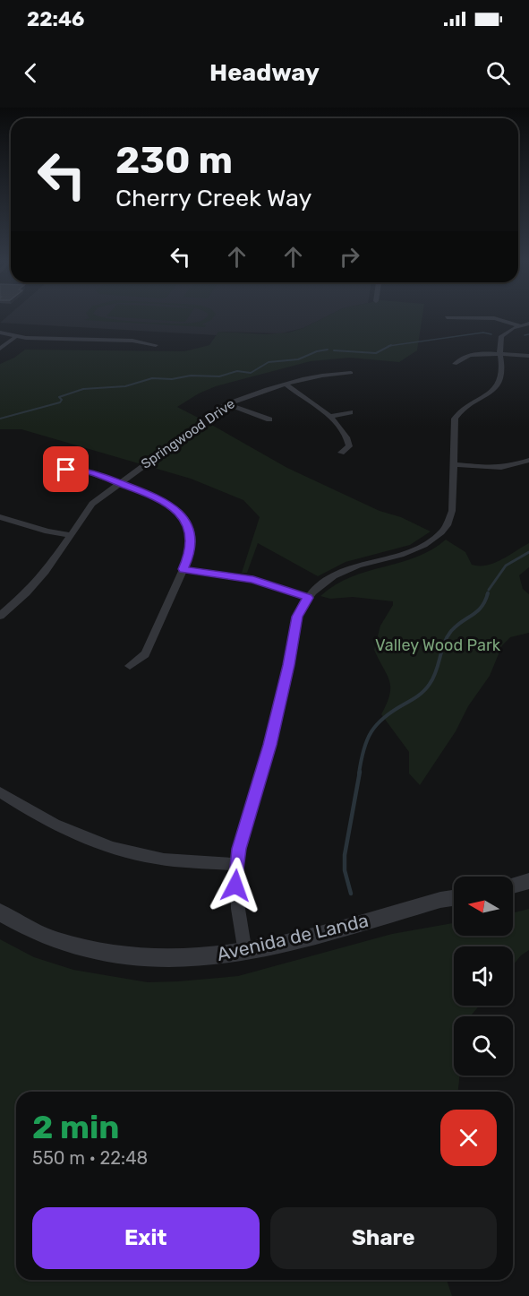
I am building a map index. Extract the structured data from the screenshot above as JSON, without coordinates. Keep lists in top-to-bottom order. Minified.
{"streets":{"street":["Springwood Drive","Avenida de Landa"]},"parks":["Valley Wood Park"],"north":"left","page":{"status":"22:46","header":"Headway","turn":["230 m","Cherry Creek Way"],"heading":["2 min","550 m · 22:48"],"buttons":["Exit","Share"]}}
